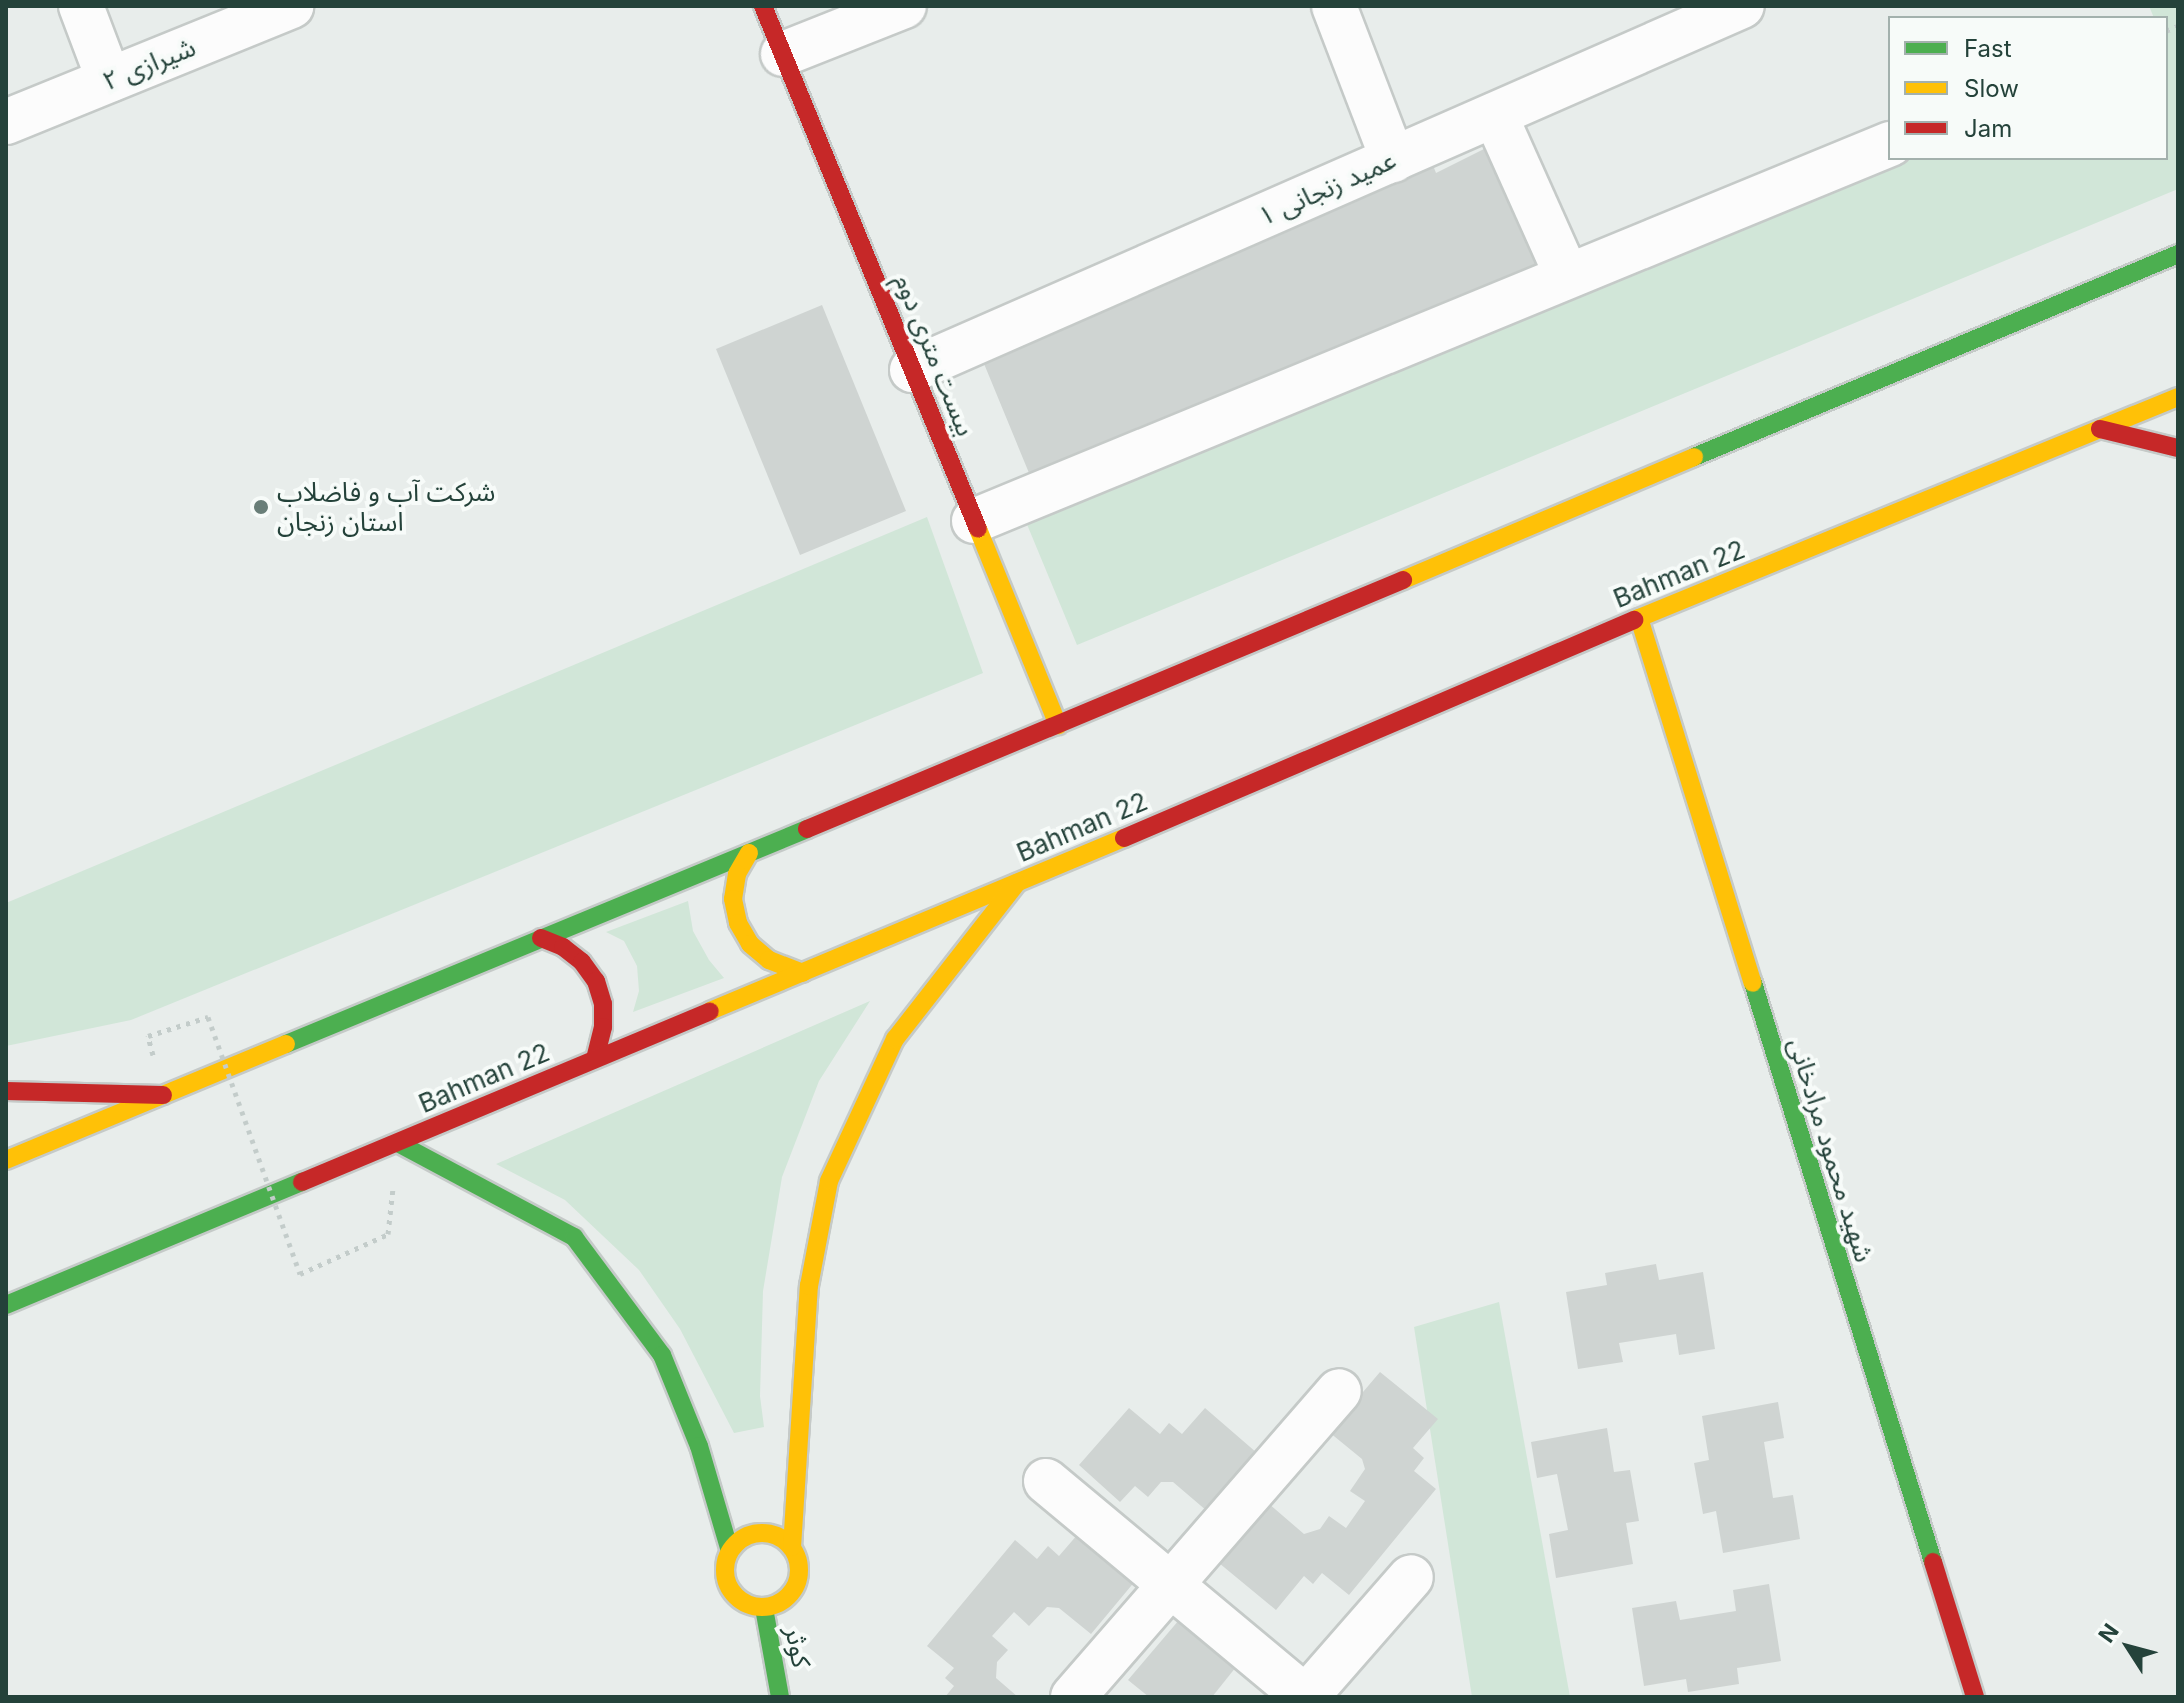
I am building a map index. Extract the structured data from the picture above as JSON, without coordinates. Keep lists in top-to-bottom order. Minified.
{"streets":{"main road":["بیست متری دوم","Bahman 22","شهید محمود مرادخانی","کوثر"],"street":["شیرازی ۲","عمید زنجانی ۱"]},"crossings":[["عمید زنجانی ۱","بیست متری دوم"],["Bahman 22","شهید محمود مرادخانی"]],"places":["شرکت آب و فاضلاب استان زنجان"],"legend":["Fast","Slow","Jam"],"north":"top left"}
